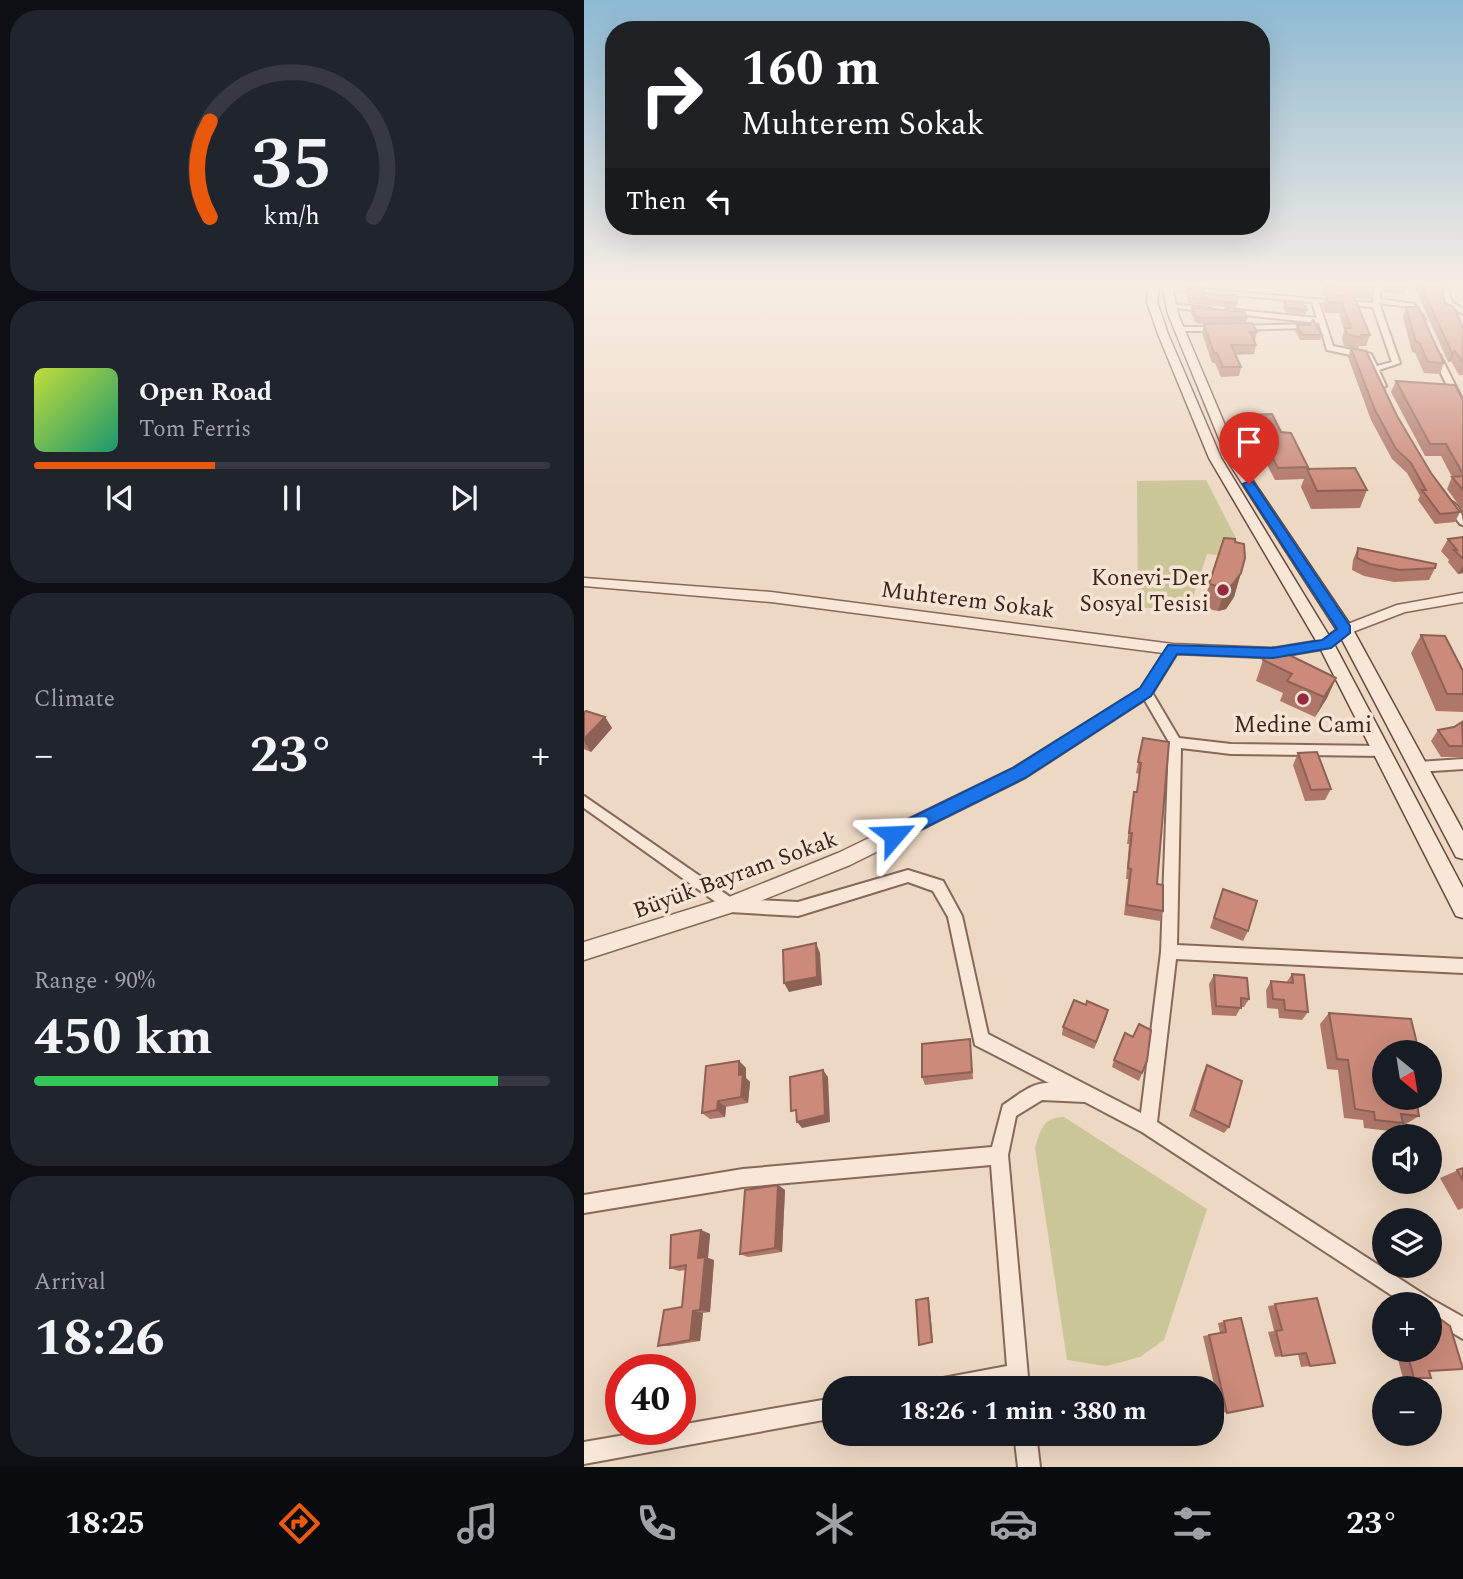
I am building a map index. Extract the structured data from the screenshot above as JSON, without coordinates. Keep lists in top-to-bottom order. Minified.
{"streets":{"street":["Muhterem Sokak","Büyük Bayram Sokak"]},"crossings":[["Muhterem Sokak","Büyük Bayram Sokak"]],"places":["Konevi-Der Sosyal Tesisi","Medine Cami"],"north":"bottom right","page":{"turn":["160 m","Muhterem Sokak"],"then":"Then","song":["Open Road","Tom Ferris"],"tile":["Climate",["Range · 90%","450 km"],["Arrival","18:26"]],"heat":["−","23°","+"],"map_buttons":["+","−"],"limit":"40","trip":"18:26 · 1 min · 380 m","tabs":["18:25","23°"],"gauge":["35","km/h"]}}
